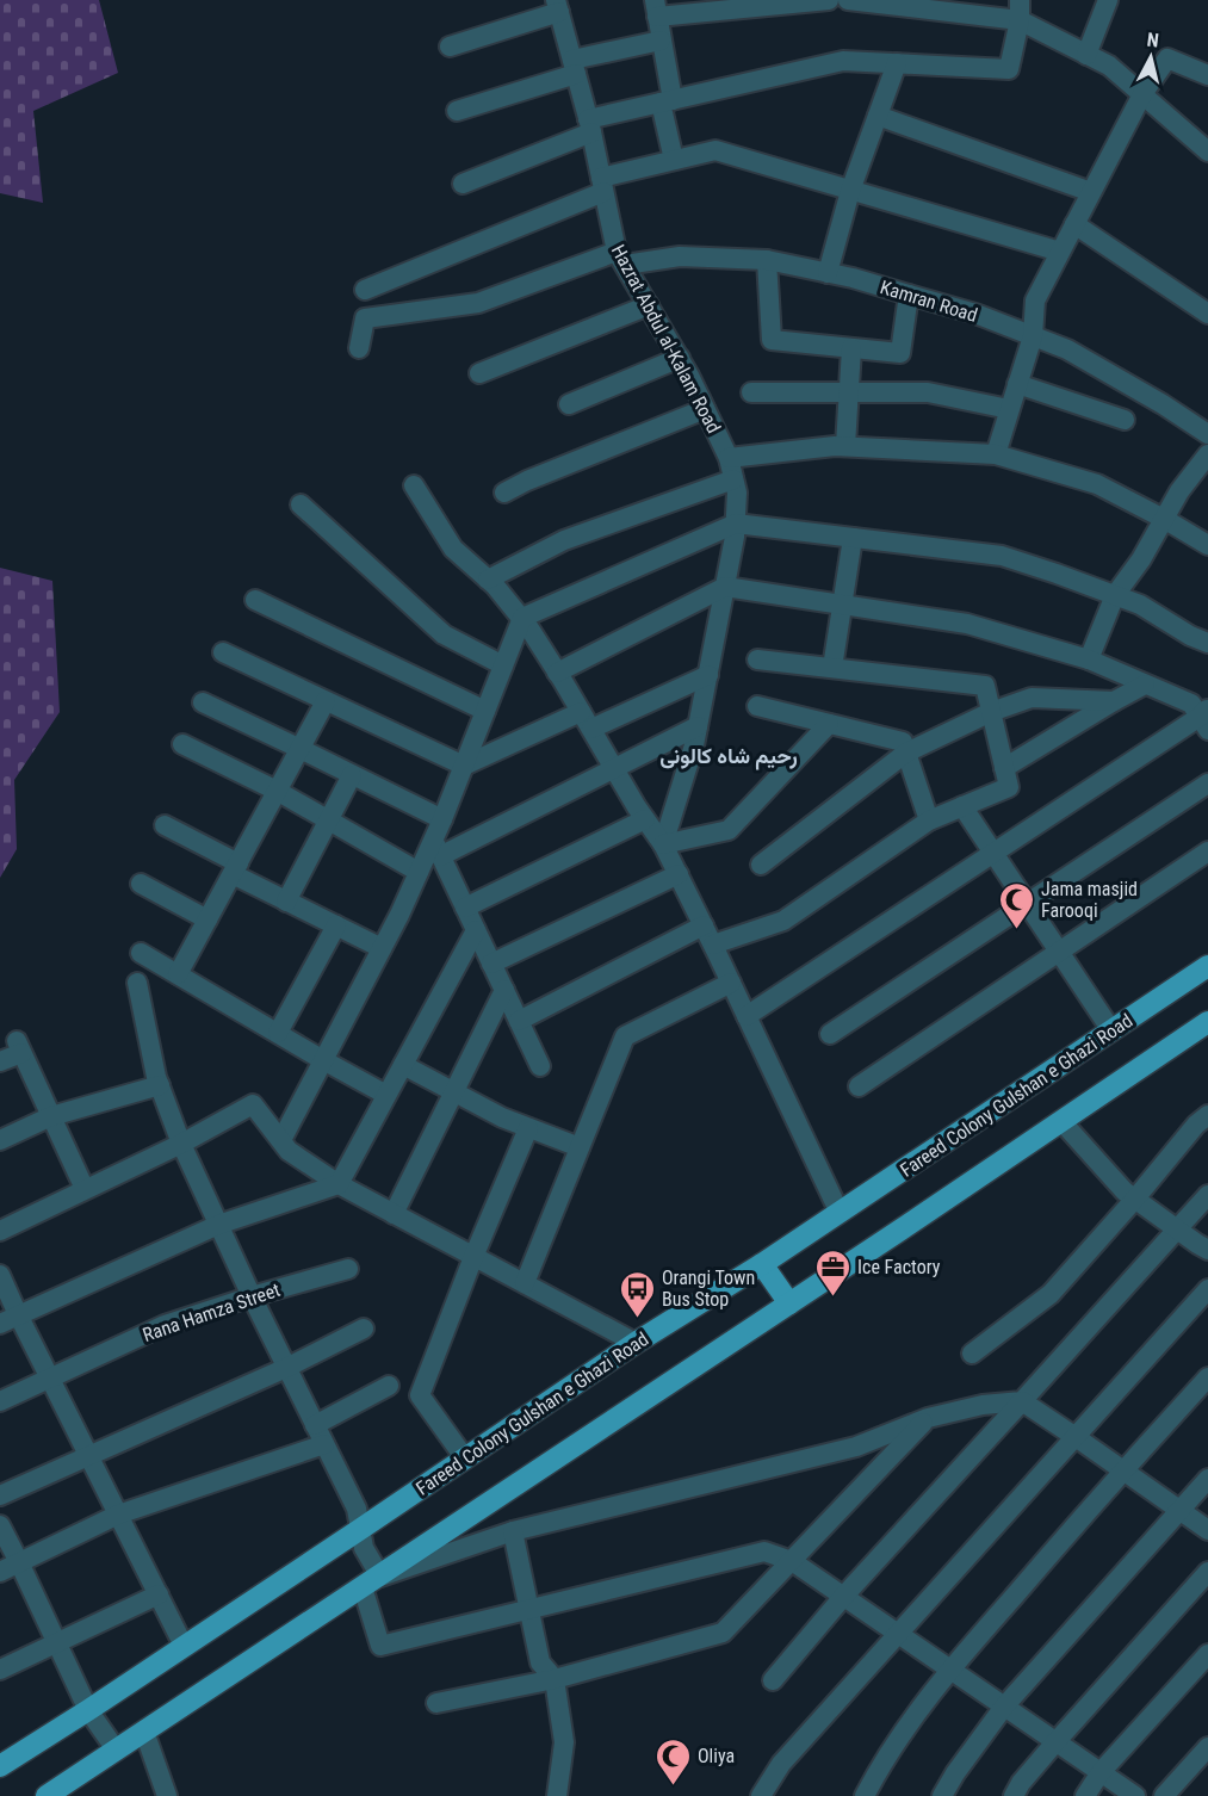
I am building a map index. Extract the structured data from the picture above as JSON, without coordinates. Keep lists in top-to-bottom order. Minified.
{"streets":{"main road":["Fareed Colony Gulshan e Ghazi Road"],"street":["Kamran Road","Hazrat Abdul al-Kalam Road","Rana Hamza Street"]},"crossings":[["Kamran Road","Hazrat Abdul al-Kalam Road"]],"districts":["رحیم شاہ کالونی"],"places":{"mosque":["Jama masjid Farooqi","Oliya"],"office":["Ice Factory"],"bus stop":["Orangi Town Bus Stop"]},"north":"top"}
